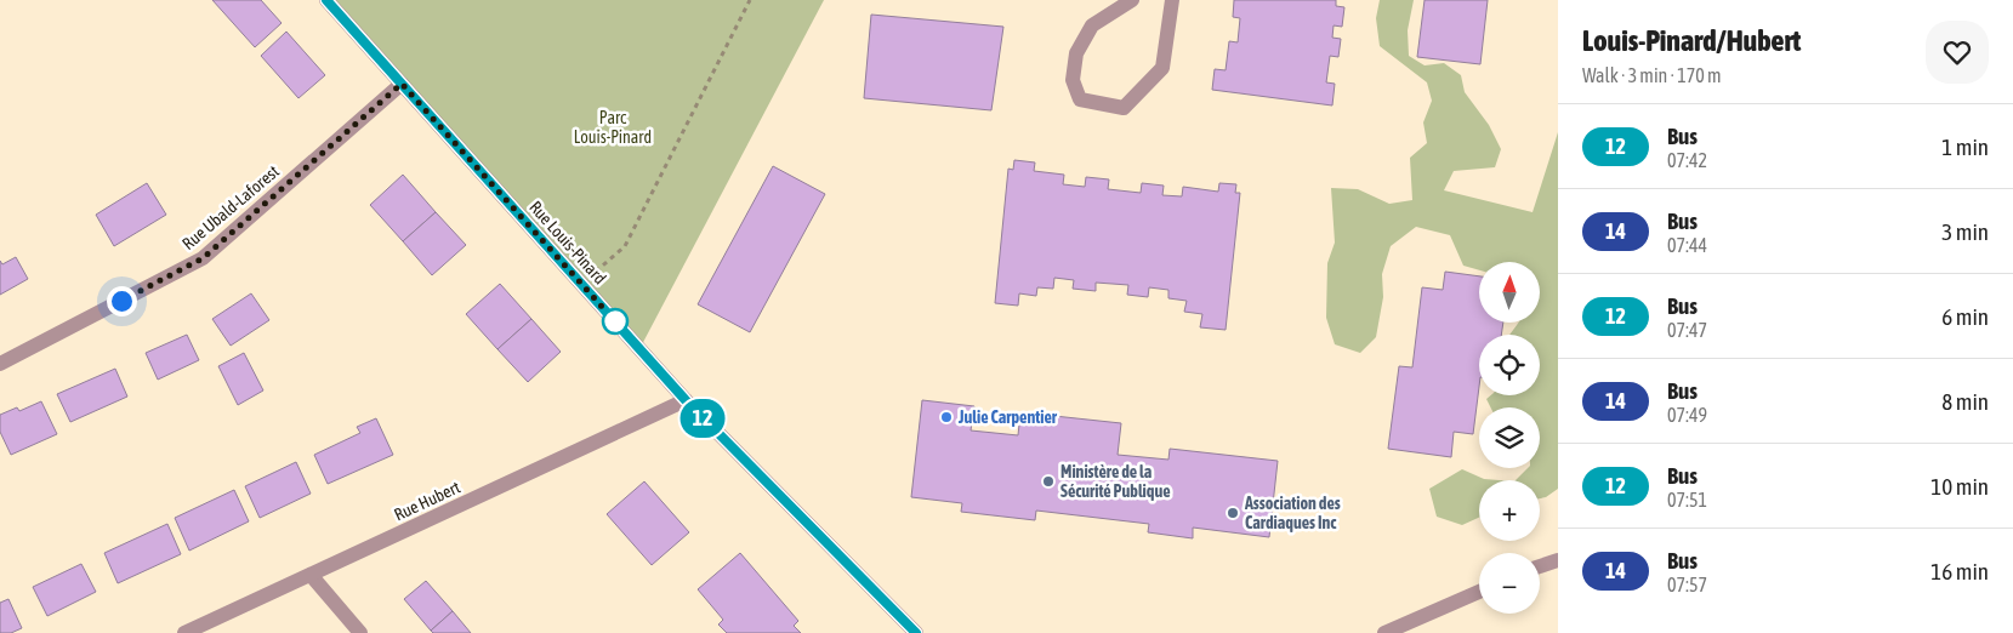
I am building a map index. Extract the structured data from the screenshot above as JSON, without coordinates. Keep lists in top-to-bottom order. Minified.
{"streets":{"street":["Rue Ubald-Laforest","Rue Louis-Pinard","Rue Hubert"]},"crossings":[["Rue Ubald-Laforest","Rue Louis-Pinard"],["Rue Louis-Pinard","Rue Hubert"]],"parks":["Parc Louis-Pinard"],"places":["Julie Carpentier","Ministère de la Sécurité Publique","Association des Cardiaques Inc"],"lines":["bus line 12"],"north":"top","page":{"on_map":"12","heading":["Louis-Pinard/Hubert","Walk · 3 min · 170 m"],"list":[{"mark":"12","name":"Bus","note":"07:42","value":"1 min"},{"mark":"14","name":"Bus","note":"07:44","value":"3 min"},{"mark":"12","name":"Bus","note":"07:47","value":"6 min"},{"mark":"14","name":"Bus","note":"07:49","value":"8 min"},{"mark":"12","name":"Bus","note":"07:51","value":"10 min"},{"mark":"14","name":"Bus","note":"07:57","value":"16 min"}],"map_buttons":["+","−"]}}
